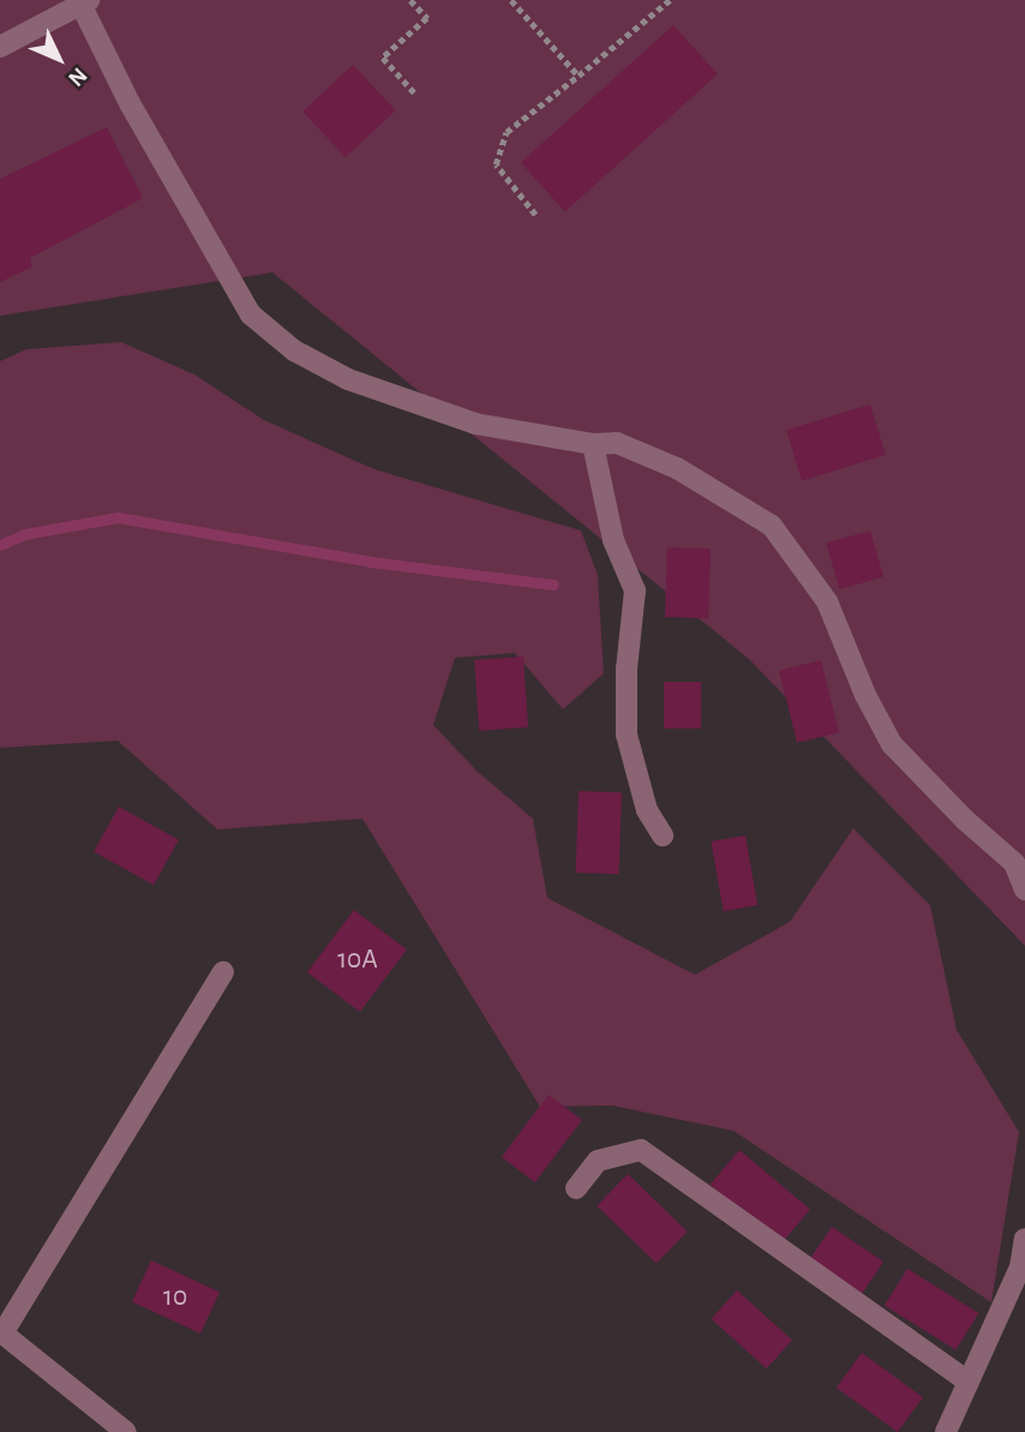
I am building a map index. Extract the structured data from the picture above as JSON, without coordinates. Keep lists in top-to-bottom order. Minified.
{"house_numbers":["10А","10"],"north":"bottom right"}
